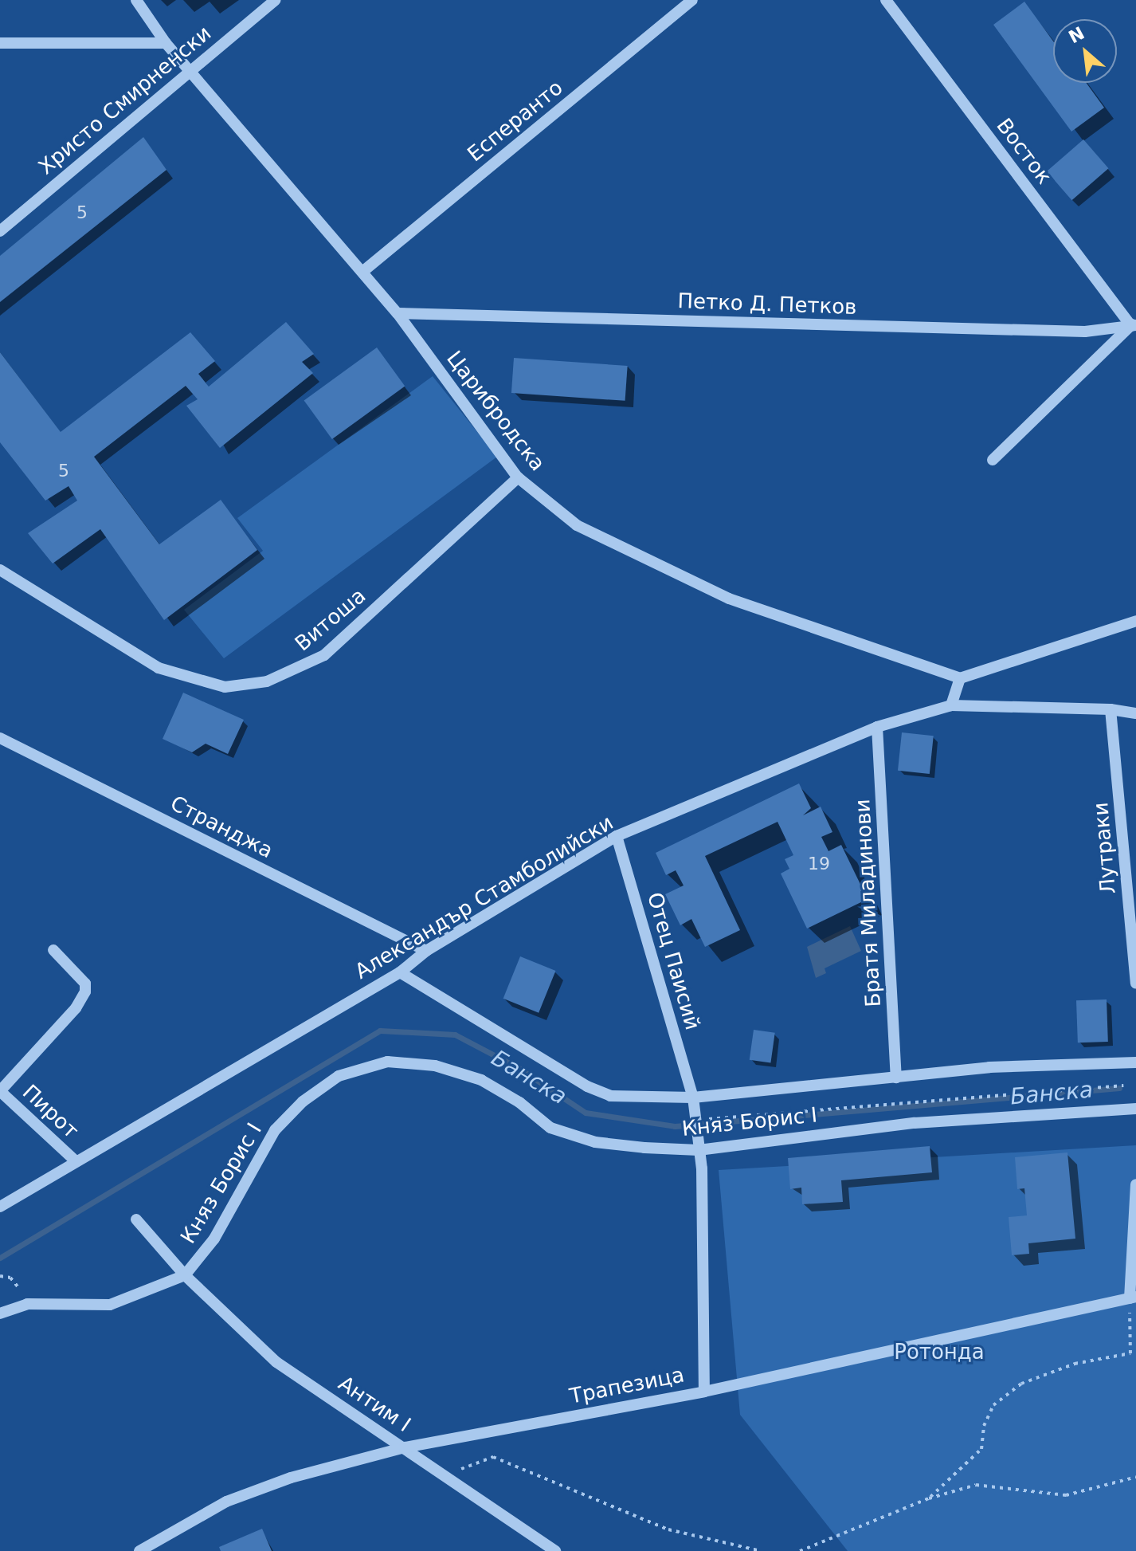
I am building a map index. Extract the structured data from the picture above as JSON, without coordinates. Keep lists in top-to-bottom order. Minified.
{"streets":{"street":["Христо Смирненски","Есперанто","Восток","Петко Д. Петков","Царибродска","Витоша","Странджа","Лутраки","Александър Стамболийски","Братя Миладинови","Отец Паисий","Пирот","Княз Борис I","Трапезица","Антим I"]},"crossings":[["Христо Смирненски","Царибродска"],["Есперанто","Царибродска"],["Восток","Петко Д. Петков"],["Петко Д. Петков","Царибродска"],["Царибродска","Витоша"],["Странджа","Александър Стамболийски"],["Лутраки","Александър Стамболийски"],["Александър Стамболийски","Братя Миладинови"],["Александър Стамболийски","Отец Паисий"],["Александър Стамболийски","Пирот"],["Александър Стамболийски","Княз Борис I"],["Братя Миладинови","Княз Борис I"],["Отец Паисий","Княз Борис I"],["Княз Борис I","Антим I"],["Трапезица","Антим I"]],"water":["Банска"],"parks":["Ротонда"],"house_numbers":["5","5","19"],"north":"top left"}
